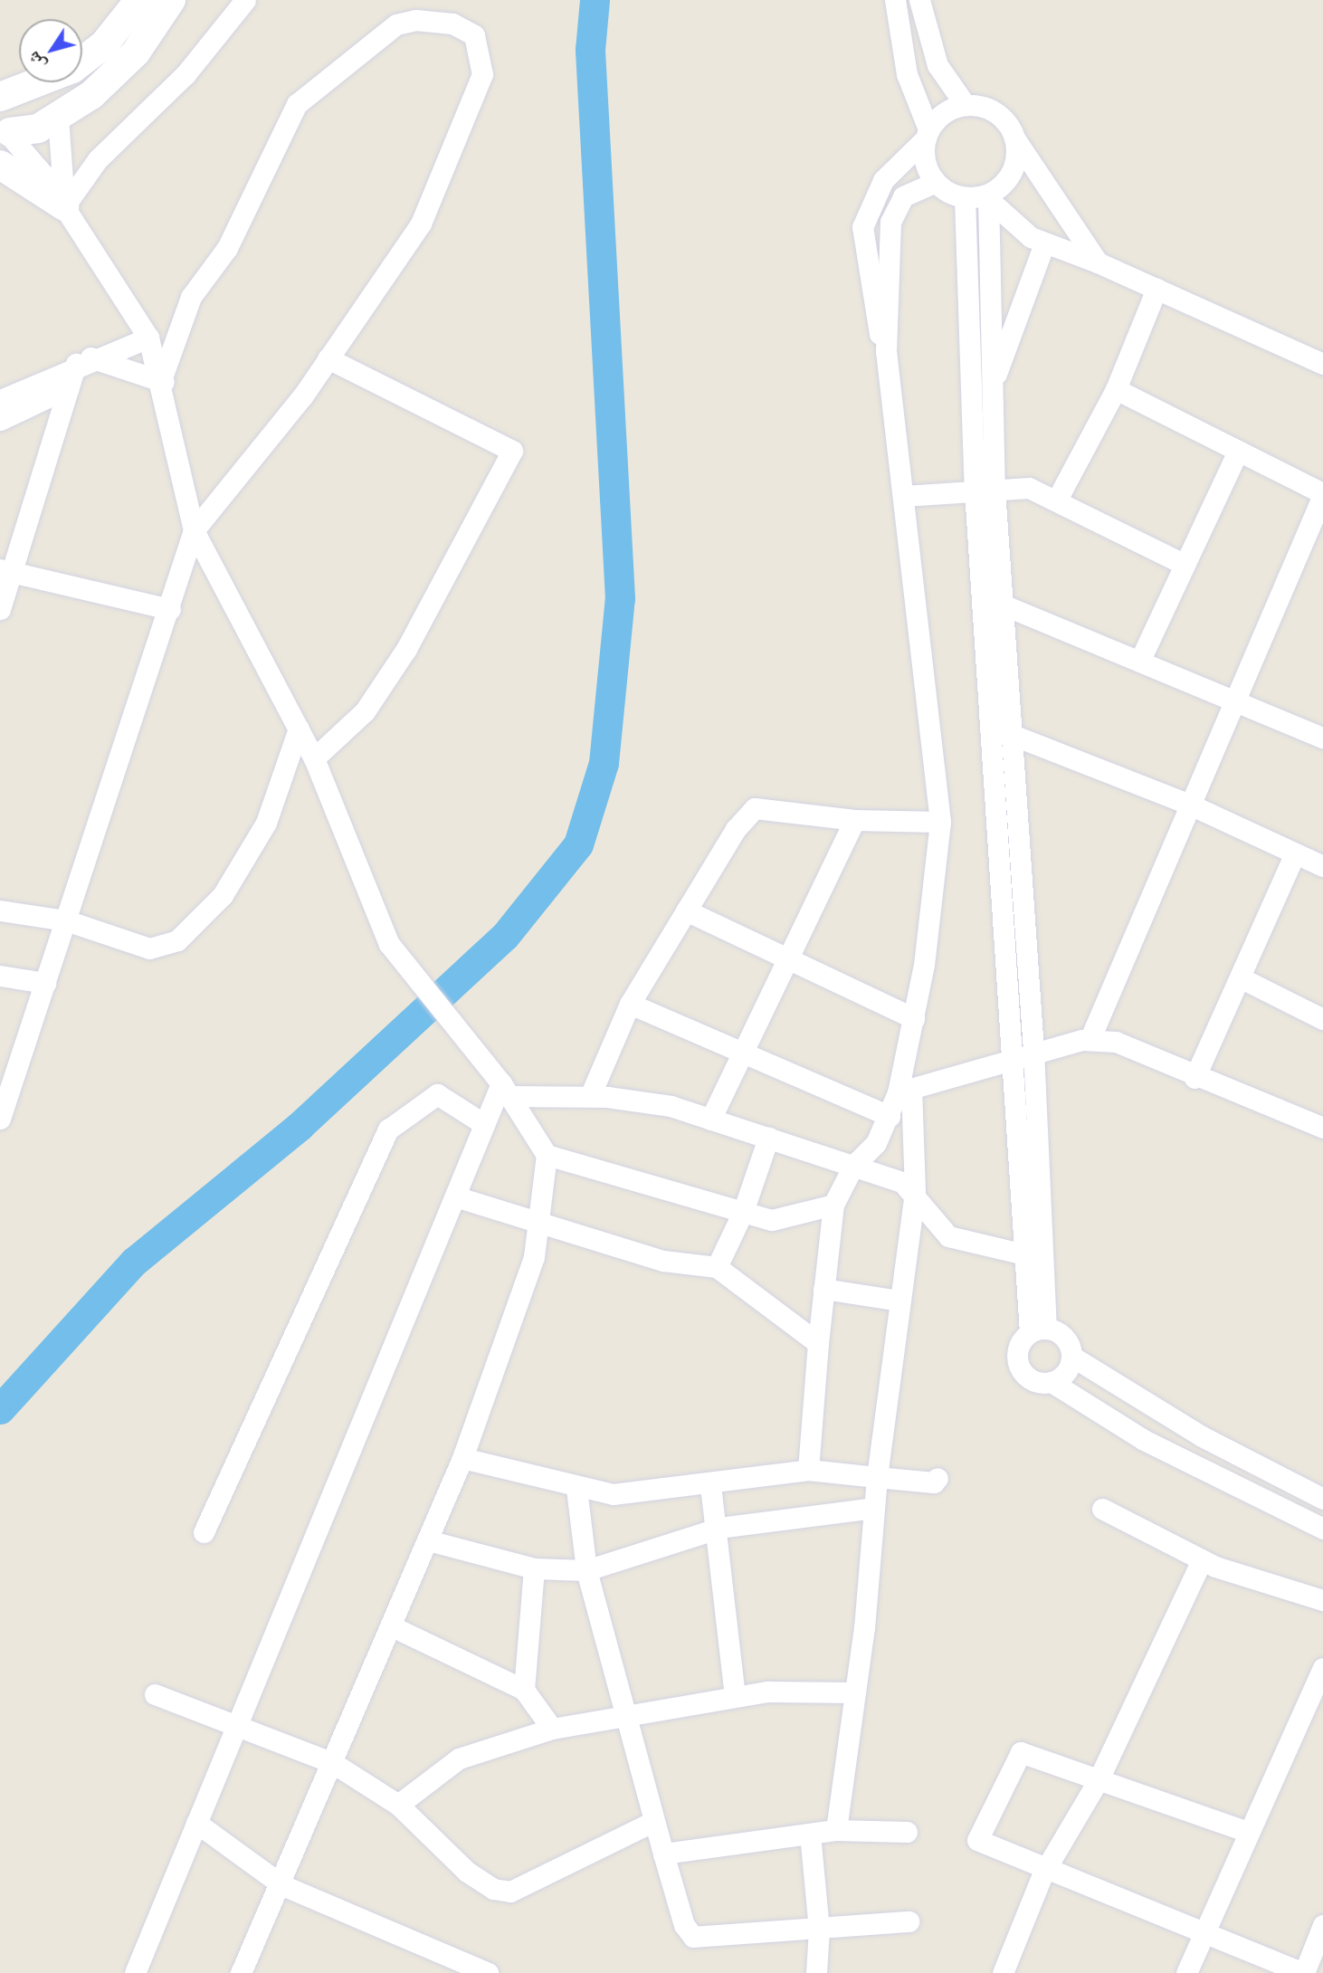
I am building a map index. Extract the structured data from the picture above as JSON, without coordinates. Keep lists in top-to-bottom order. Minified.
{"north":"bottom left"}
